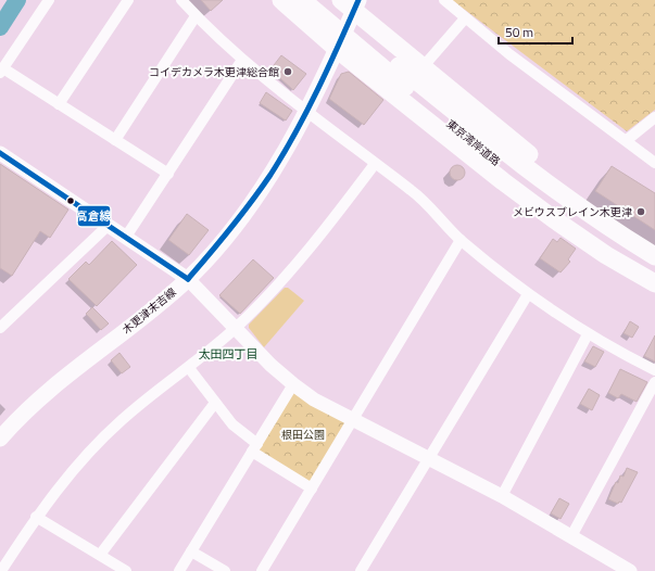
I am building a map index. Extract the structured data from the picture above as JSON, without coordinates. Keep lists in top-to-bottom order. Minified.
{"streets":{"highway":["東京湾岸道路"],"main road":["木更津末吉線"]},"districts":["太田四丁目"],"parks":["根田公園"],"places":["コイデカメラ木更津総合館","メビウスブレイン木更津"],"lines":["transit line 高倉線"],"scale_bar":"50 m"}
